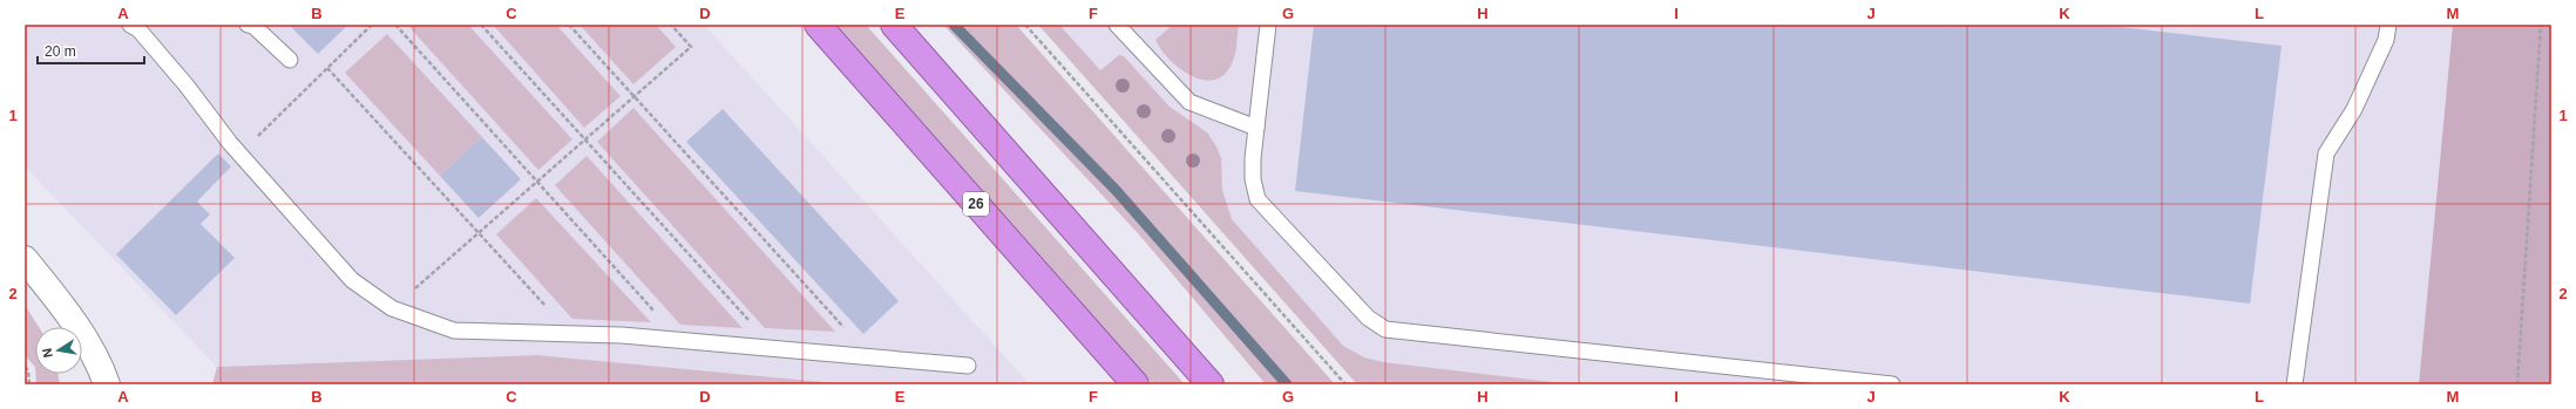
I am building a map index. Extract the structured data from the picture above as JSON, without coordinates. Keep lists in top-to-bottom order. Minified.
{"streets":{"highway":["26"]},"scale_bar":"20 m","north":"left","grid":{"columns":["A","B","C","D","E","F","G","H","I","J","K","L","M"],"rows":["1","2"]}}
